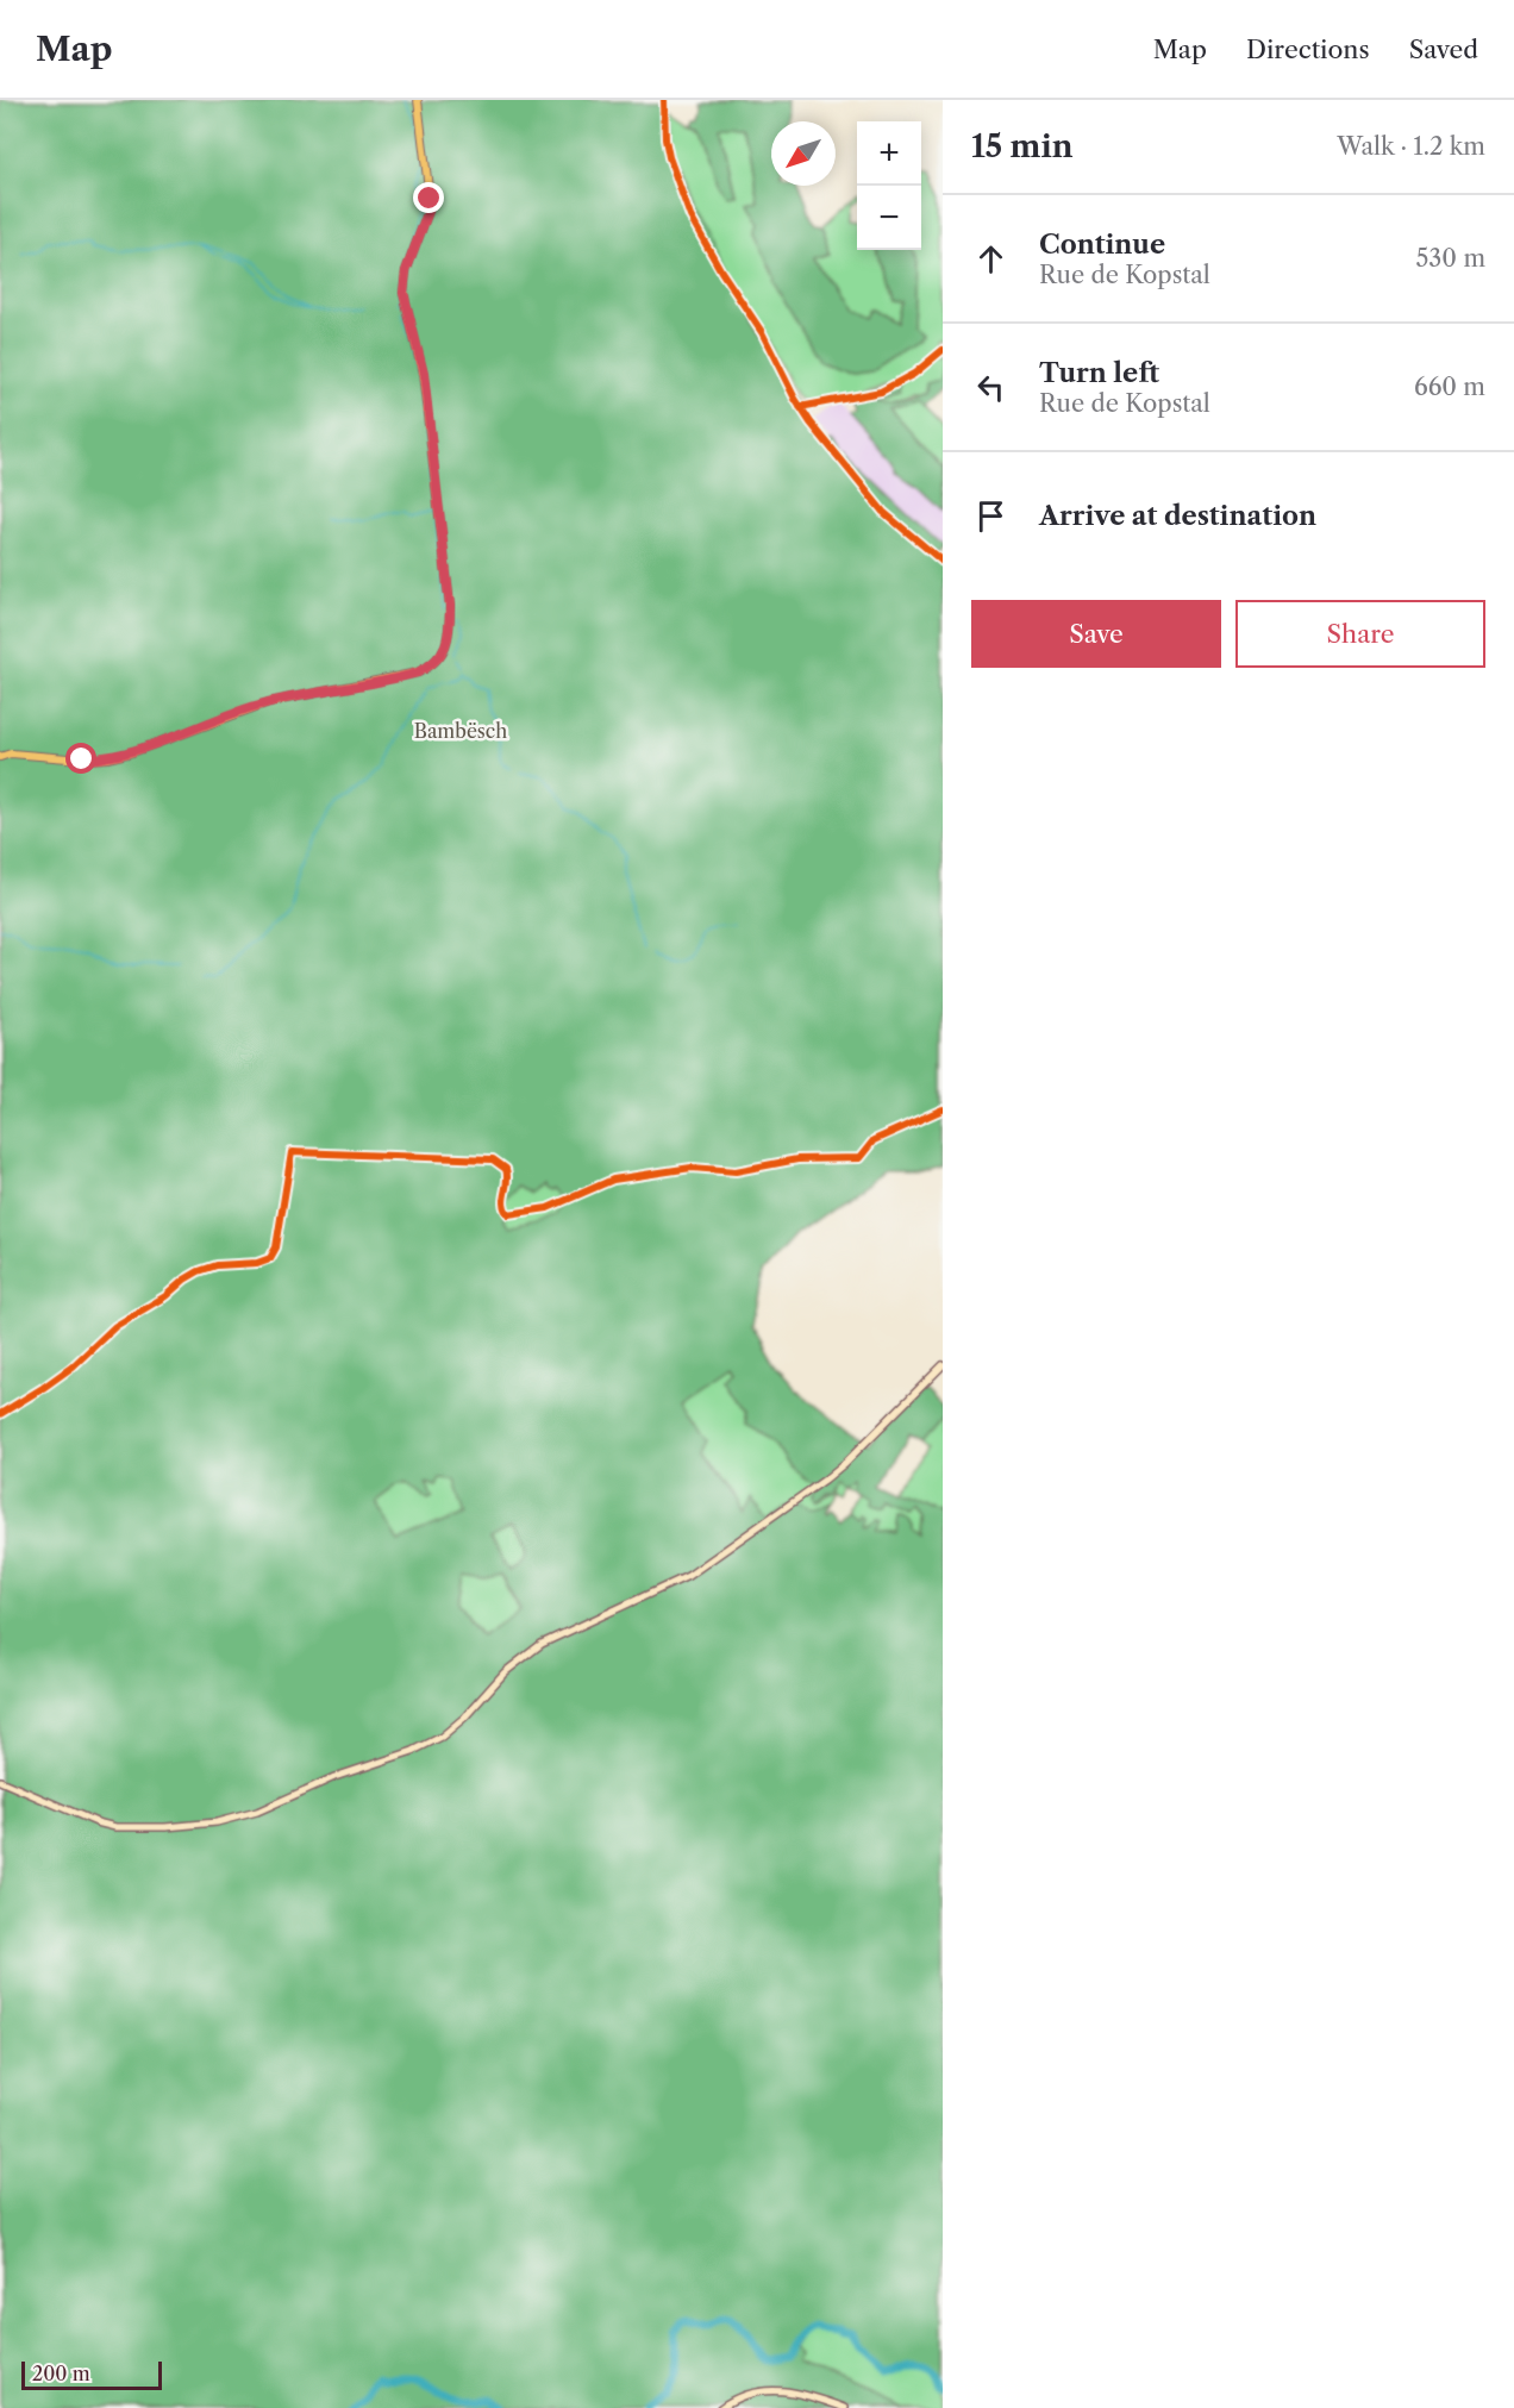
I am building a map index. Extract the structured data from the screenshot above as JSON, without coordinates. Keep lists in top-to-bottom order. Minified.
{"parks":["Bambësch"],"scale_bar":"200 m","north":"bottom left","page":{"header":"Map","nav":["Map","Directions","Saved"],"heading":["15 min","Walk · 1.2 km"],"map_buttons":["+","−"],"list":[["Continue","Rue de Kopstal","530 m"],["Turn left","Rue de Kopstal","660 m"],"Arrive at destination"],"buttons":["Save","Share"],"scale":"200 m"}}
